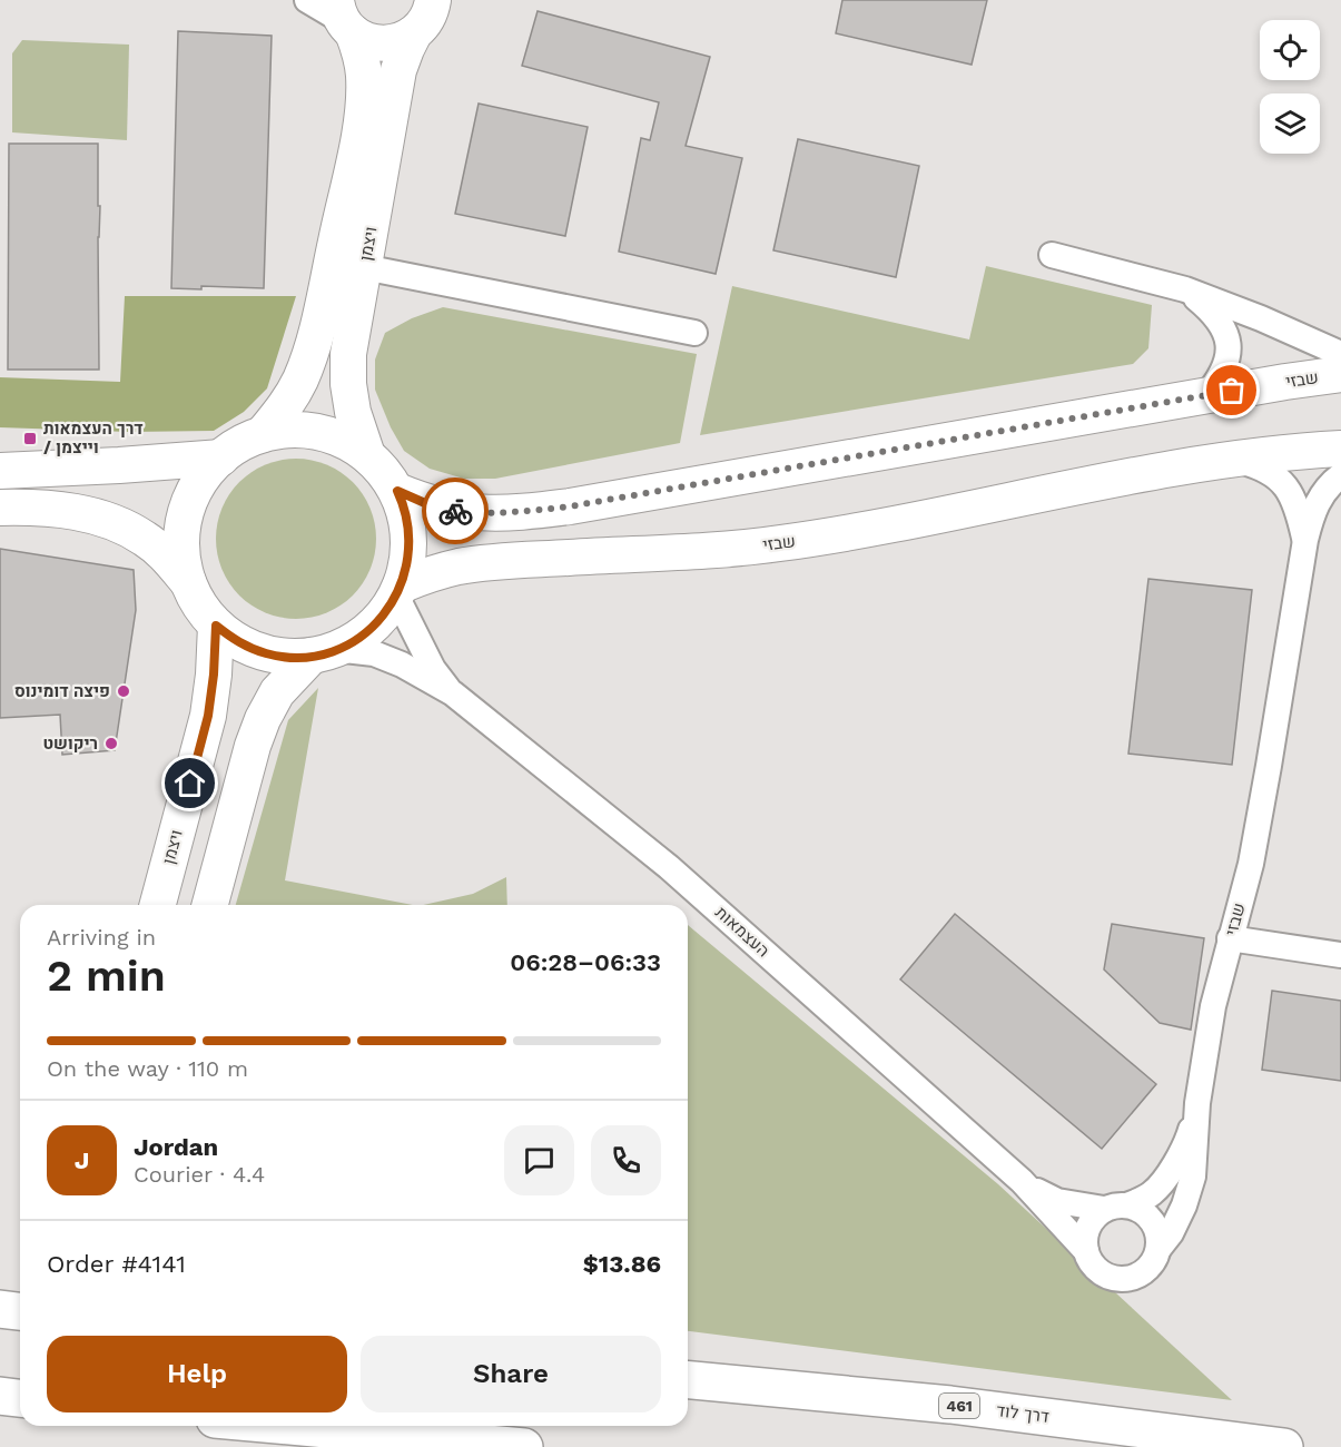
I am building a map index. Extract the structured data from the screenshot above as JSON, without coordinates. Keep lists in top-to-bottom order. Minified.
{"streets":{"main road":["461","דרך לוד"],"street":["ויצמן","שבזי","העצמאות"]},"crossings":[["ויצמן","שבזי"],["ויצמן","העצמאות"],["שבזי","העצמאות"]],"places":{"transit":["דרך העצמאות / וייצמן"],"other":["פיצה דומינוס","ריקושט"]},"page":{"heading":["2 min","Arriving in","06:28–06:33"],"panel":["Jordan","Courier · 4.4","Order #4141","$13.86"],"bar":"On the way · 110 m","round":"J","buttons":["Help","Share"]}}
